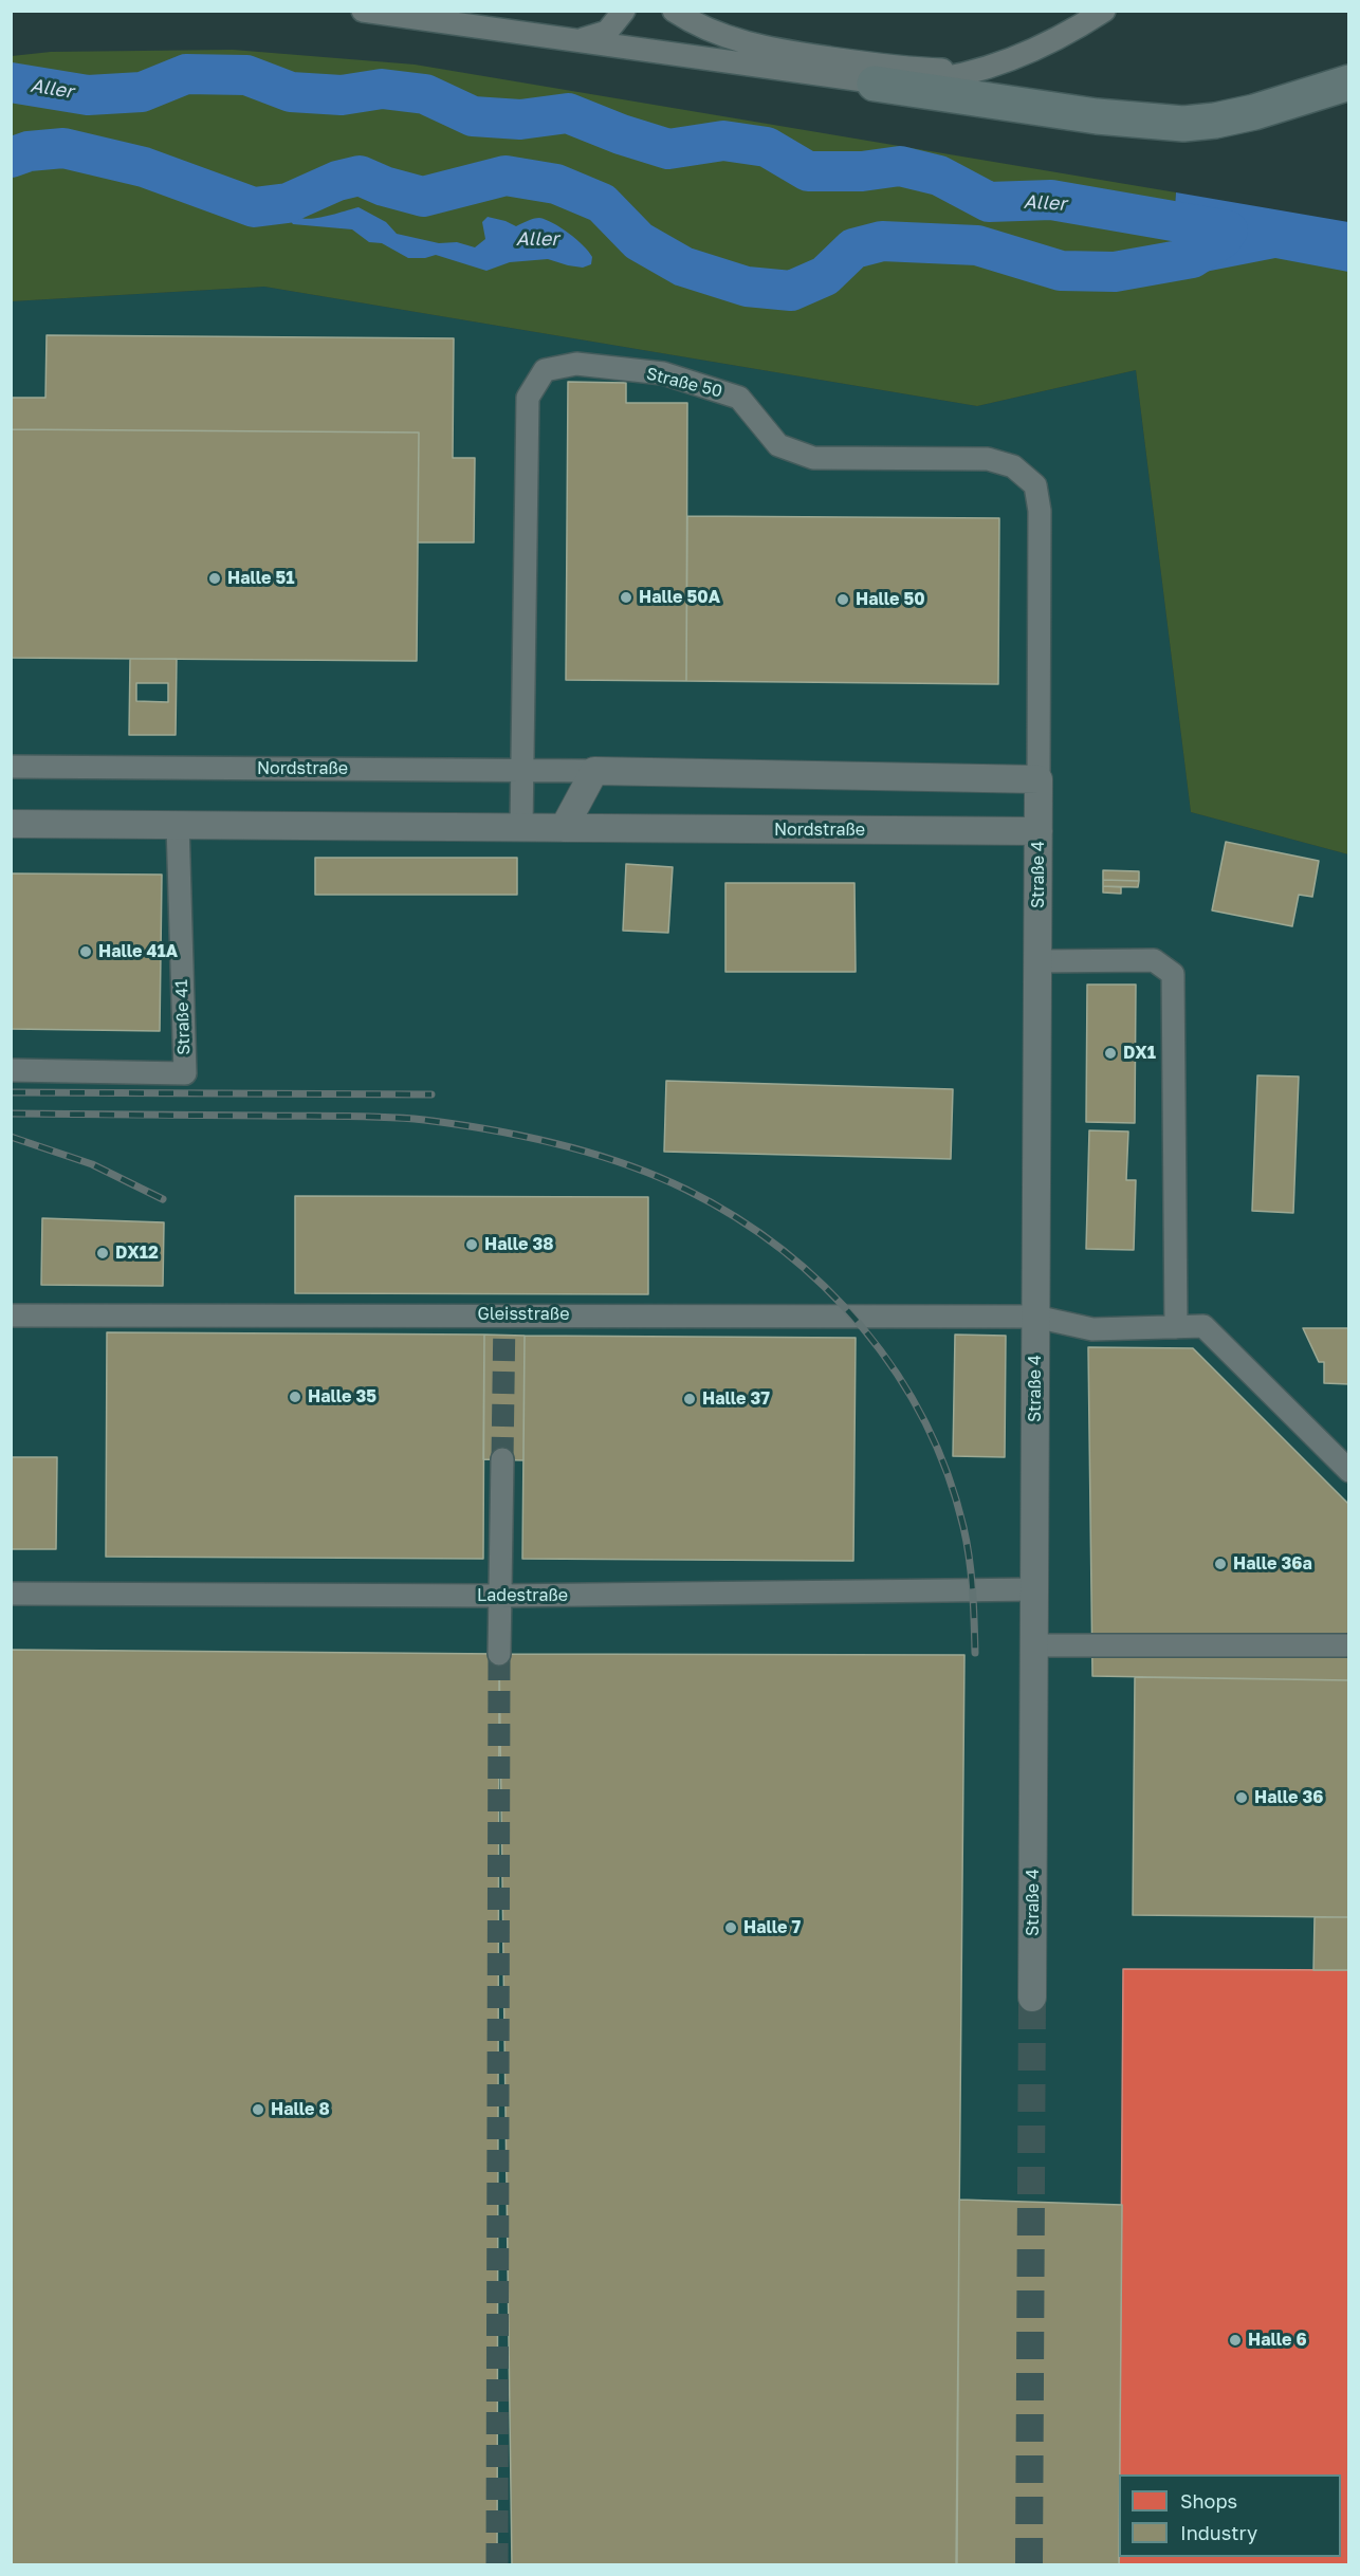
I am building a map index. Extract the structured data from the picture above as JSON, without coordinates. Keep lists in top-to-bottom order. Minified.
{"streets":{"street":["Straße 50","Nordstraße","Straße 4","Straße 41","Gleisstraße","Ladestraße"]},"crossings":[["Straße 50","Nordstraße"],["Straße 50","Straße 4"],["Nordstraße","Straße 4"],["Nordstraße","Straße 41"],["Straße 4","Gleisstraße"],["Straße 4","Ladestraße"]],"water":["Aller"],"places":["Halle 51","Halle 50A","Halle 50","Halle 41A","DX1","Halle 38","DX12","Halle 35","Halle 37","Halle 36a","Halle 36","Halle 7","Halle 8","Halle 6"],"legend":["Shops","Industry"]}
